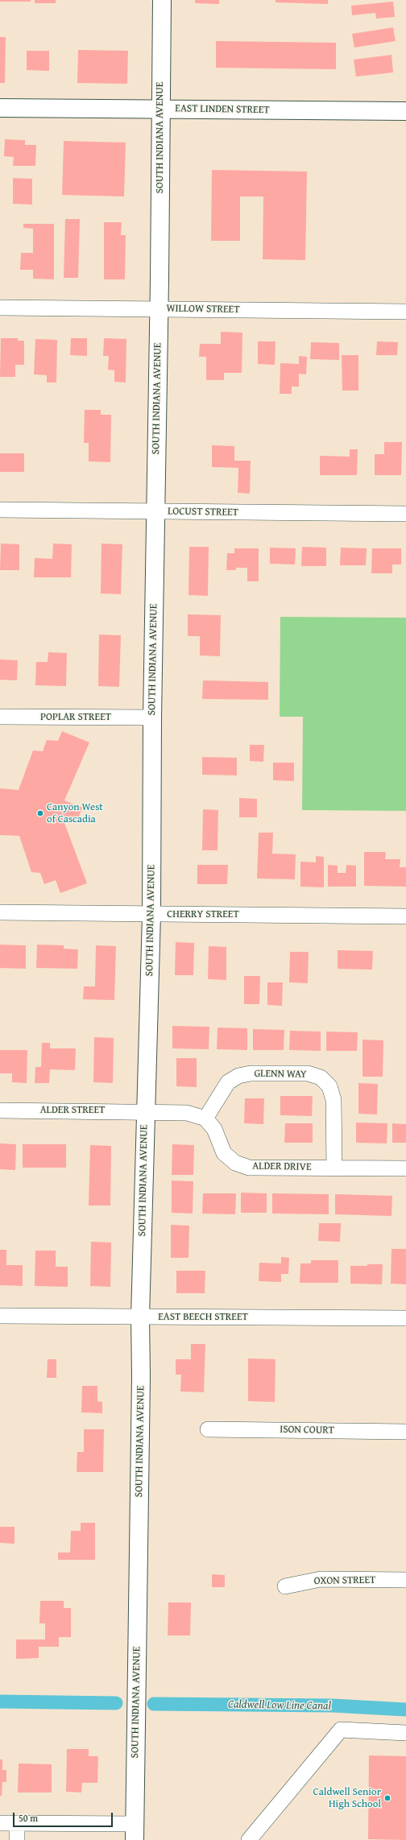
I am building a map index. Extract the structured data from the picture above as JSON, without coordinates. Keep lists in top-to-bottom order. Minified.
{"streets":{"main road":["EAST LINDEN STREET","SOUTH INDIANA AVENUE"],"street":["WILLOW STREET","LOCUST STREET","POPLAR STREET","CHERRY STREET","GLENN WAY","ALDER STREET","ALDER DRIVE","EAST BEECH STREET","ISON COURT","OXON STREET"]},"crossings":[["EAST LINDEN STREET","SOUTH INDIANA AVENUE"],["SOUTH INDIANA AVENUE","WILLOW STREET"],["SOUTH INDIANA AVENUE","LOCUST STREET"],["SOUTH INDIANA AVENUE","POPLAR STREET"],["SOUTH INDIANA AVENUE","CHERRY STREET"],["SOUTH INDIANA AVENUE","ALDER STREET"],["SOUTH INDIANA AVENUE","EAST BEECH STREET"],["GLENN WAY","ALDER DRIVE"]],"water":["Caldwell Low Line Canal"],"places":["Canyon West of Cascadia","Caldwell Senior High School"],"scale_bar":"50 m"}
